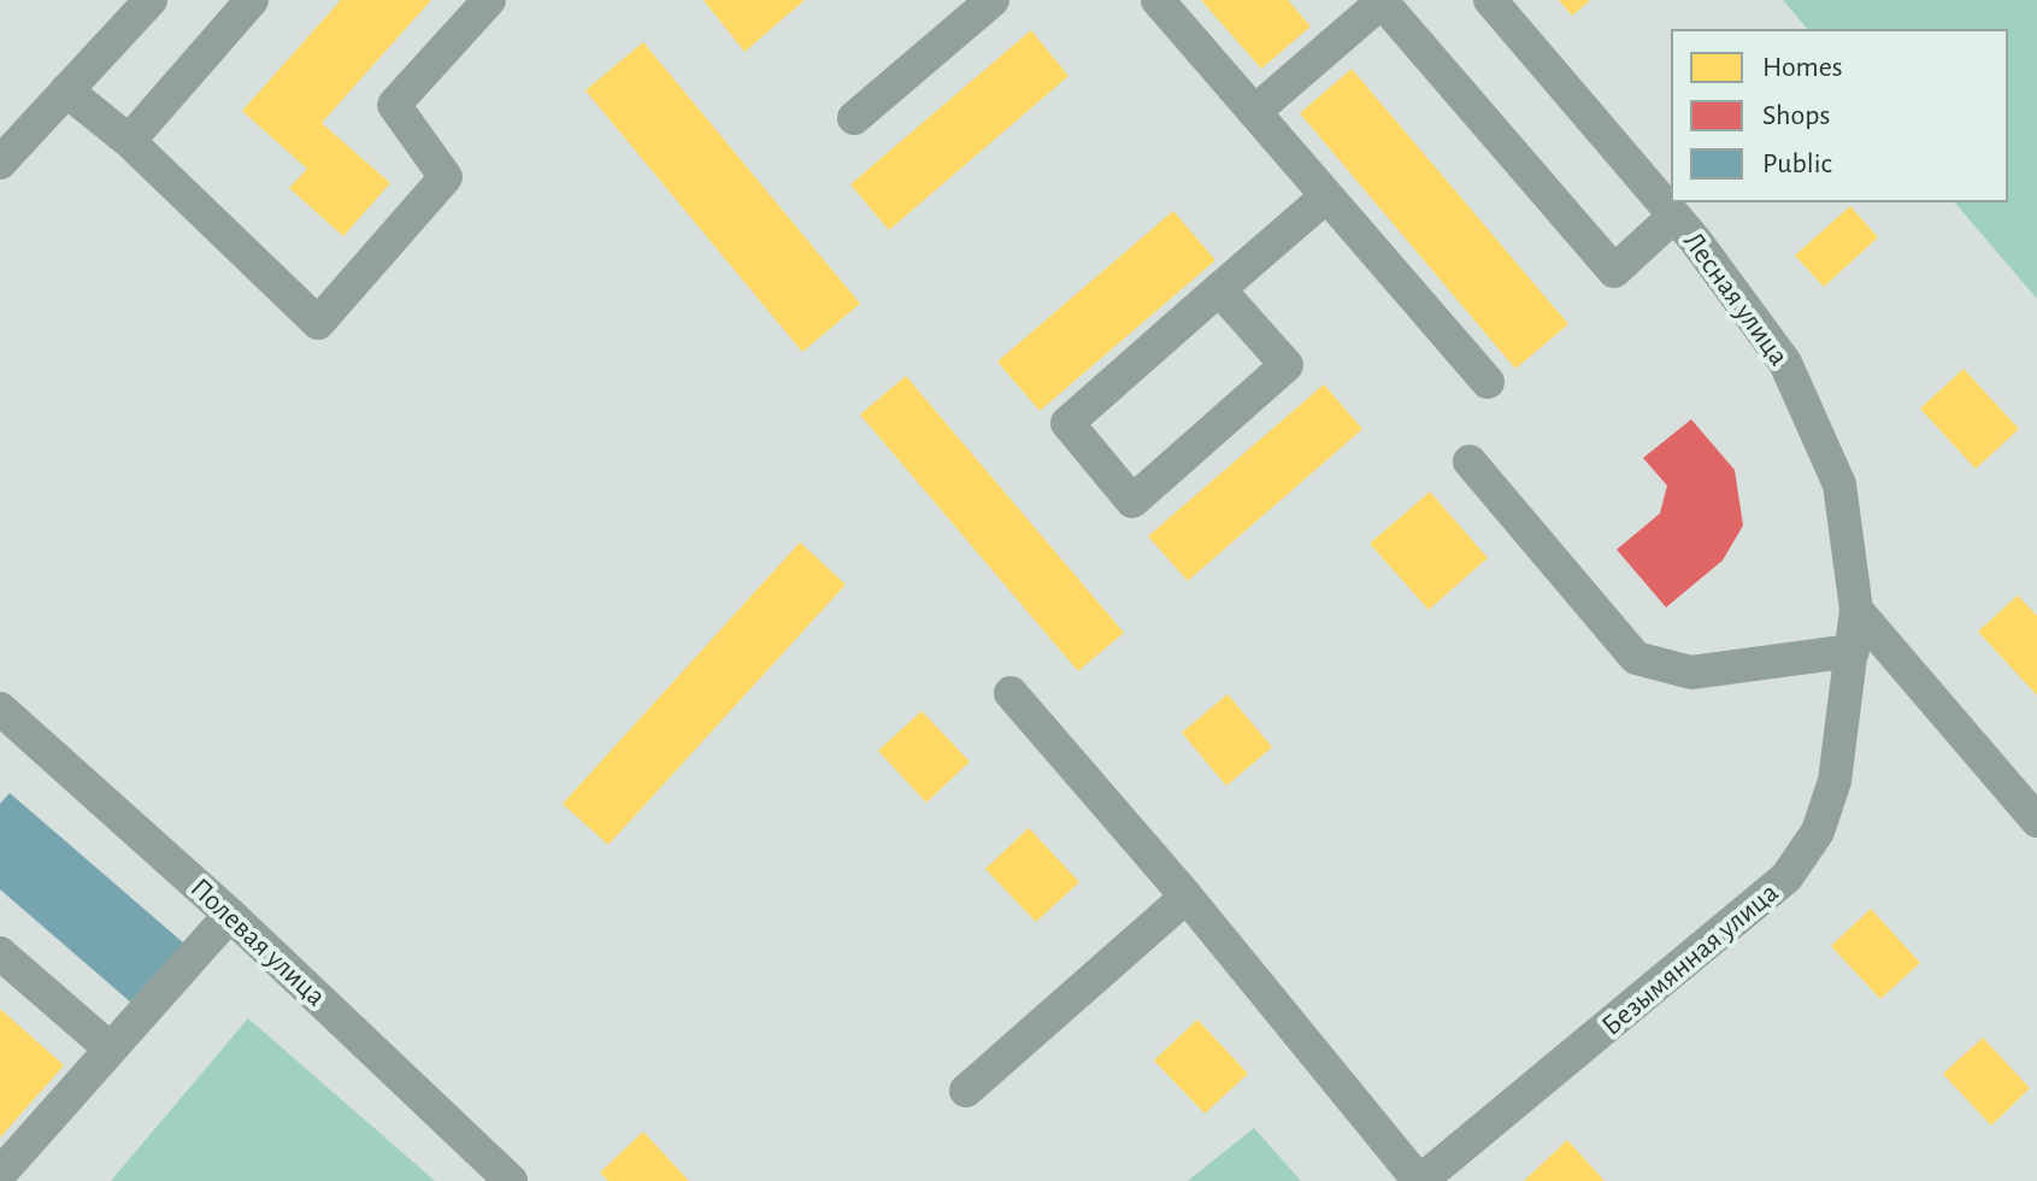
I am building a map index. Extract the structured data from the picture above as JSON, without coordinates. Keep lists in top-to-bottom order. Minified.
{"streets":{"street":["Лесная улица","Полевая улица","Безымянная улица"]},"crossings":[["Лесная улица","Безымянная улица"]],"legend":["Homes","Shops","Public"]}
